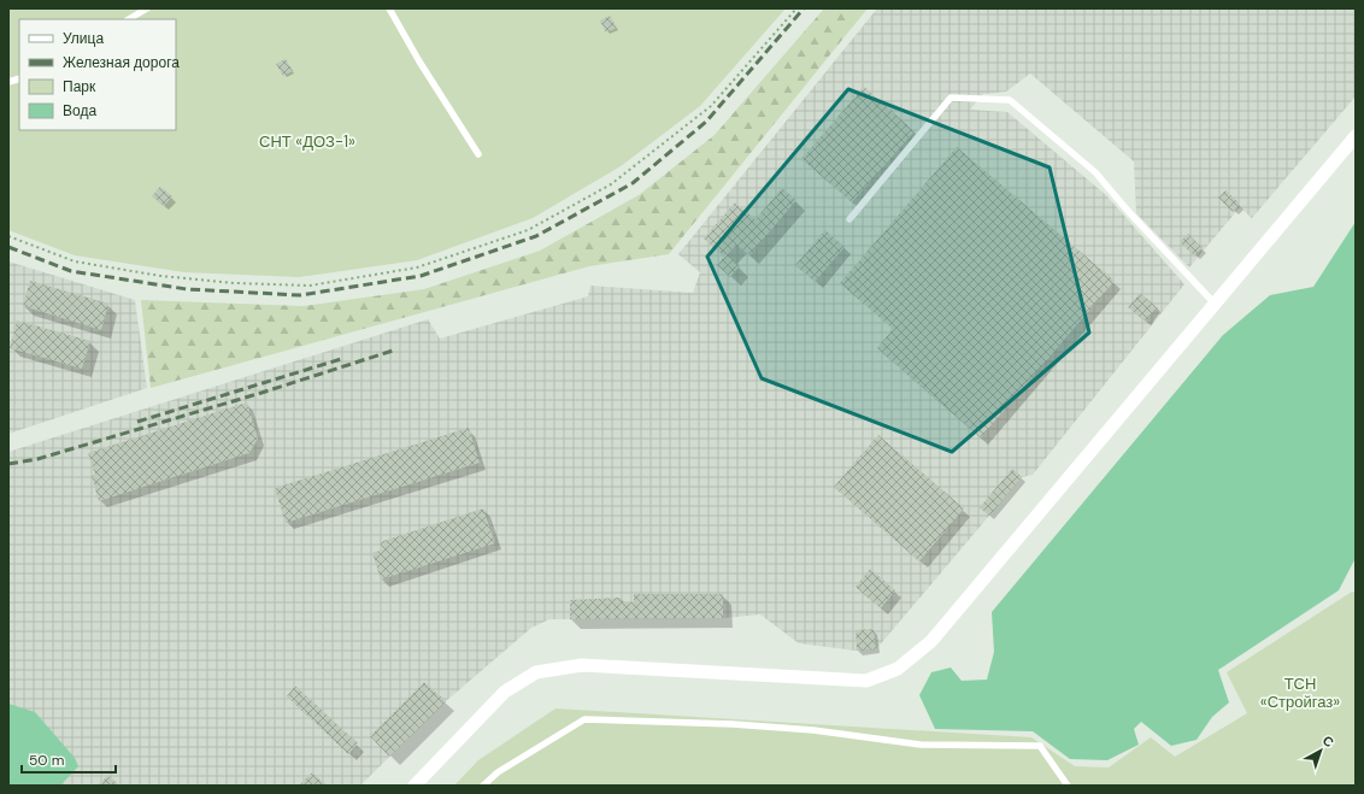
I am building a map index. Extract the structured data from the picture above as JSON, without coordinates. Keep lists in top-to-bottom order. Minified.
{"parks":["СНТ «ДОЗ-1»","ТСН «Стройгаз»"],"legend":["Улица","Железная дорога","Парк","Вода"],"scale_bar":"50 m","north":"top right"}
